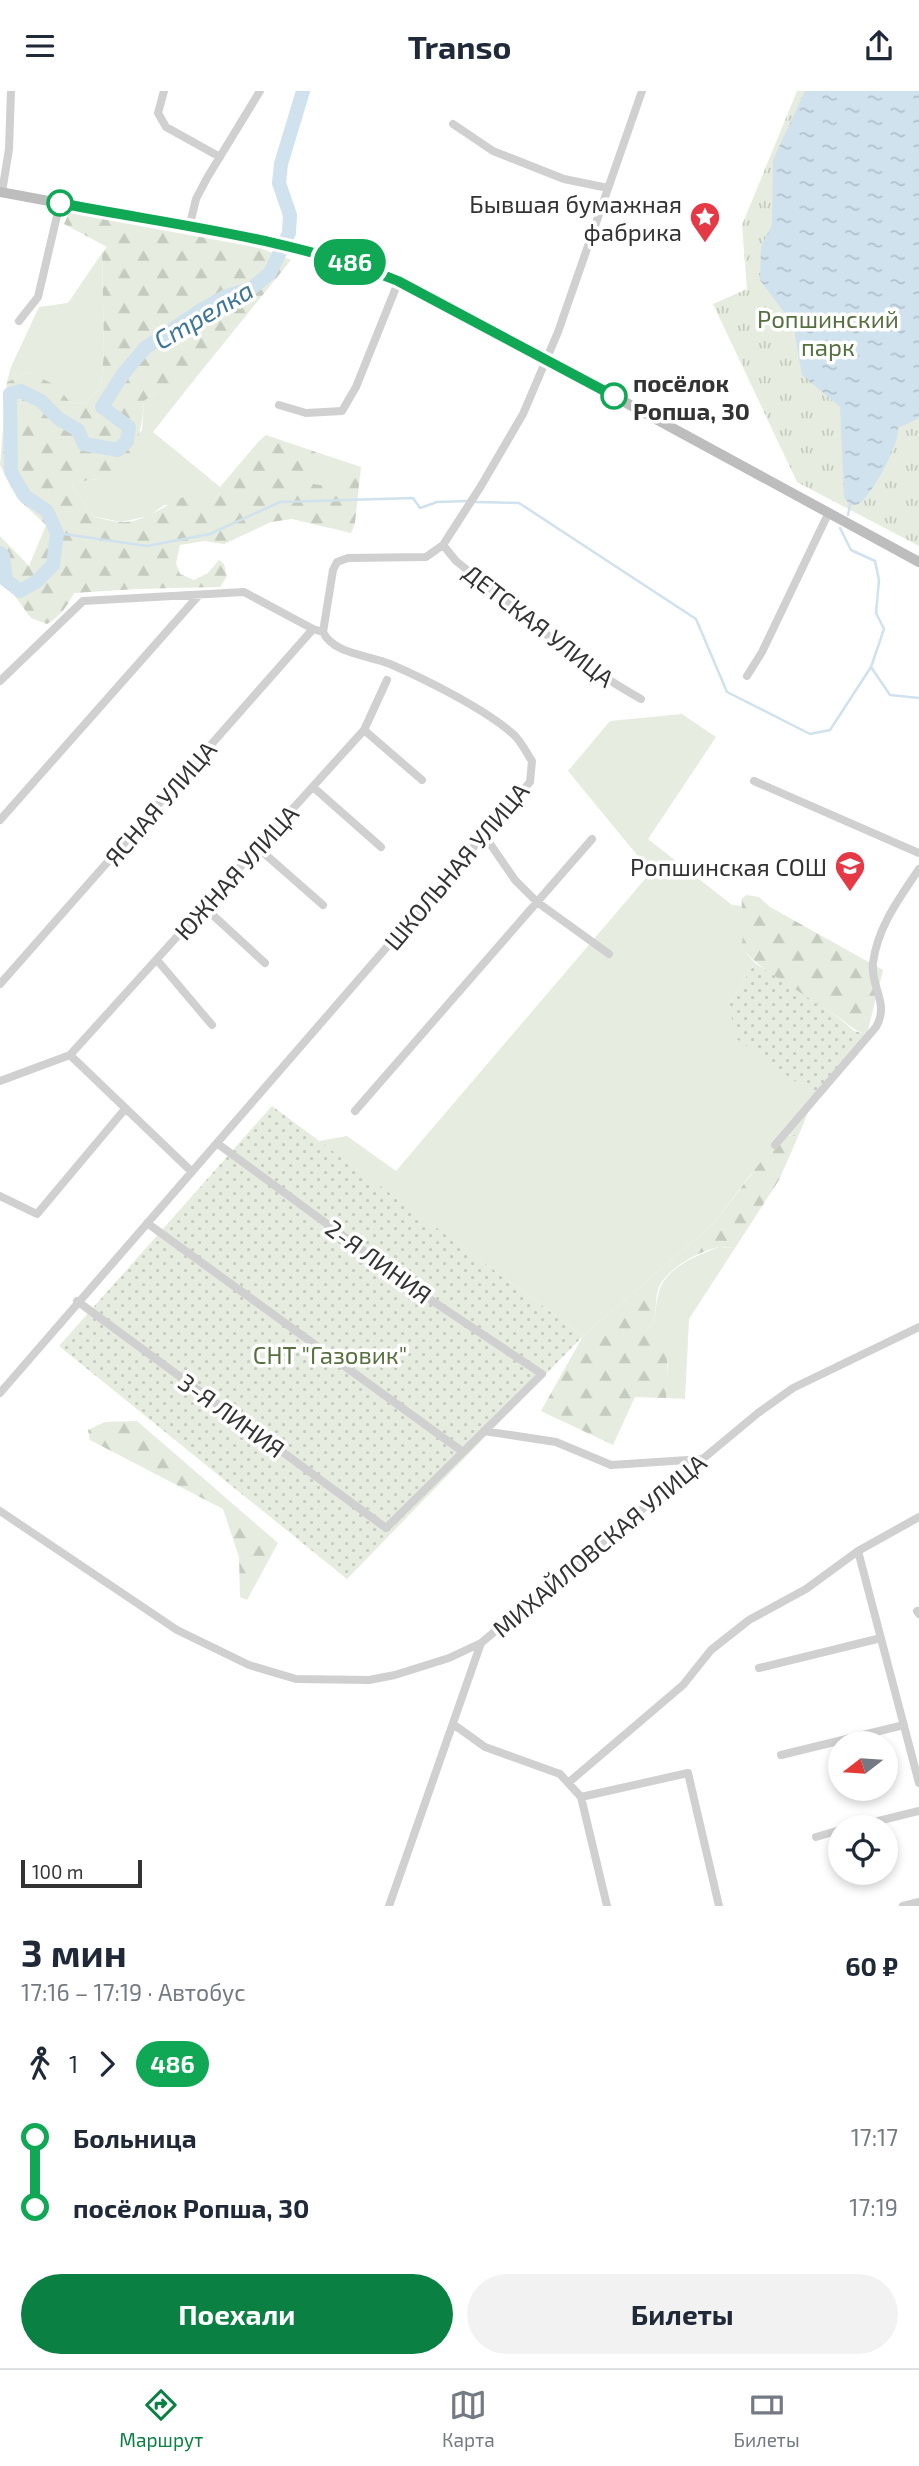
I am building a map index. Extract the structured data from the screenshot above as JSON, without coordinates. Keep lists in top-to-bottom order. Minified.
{"streets":{"street":["ДЕТСКАЯ УЛИЦА","ЯСНАЯ УЛИЦА","ШКОЛЬНАЯ УЛИЦА","ЮЖНАЯ УЛИЦА","2-Я ЛИНИЯ","3-Я ЛИНИЯ","МИХАЙЛОВСКАЯ УЛИЦА"]},"crossings":[["ШКОЛЬНАЯ УЛИЦА","2-Я ЛИНИЯ"],["ШКОЛЬНАЯ УЛИЦА","3-Я ЛИНИЯ"]],"water":["Стрелка"],"parks":["Ропшинский парк","СНТ \"Газовик\""],"places":{"place":["Бывшая бумажная фабрика"],"other":["посёлок Ропша, 30"],"school or university":["Ропшинская СОШ"]},"lines":["bus line 486"],"scale_bar":"100 m","north":"left","page":{"header":"Transo","on_map":"486","scale":"100 m","heading":["3 мин","17:16 – 17:19 · Автобус","60 ₽"],"legs":["1","486"],"list":[{"name":"Больница","value":"17:17"},{"name":"посёлок Ропша, 30","value":"17:19"}],"buttons":["Поехали","Билеты"],"tabs":["Маршрут","Карта","Билеты"]}}
